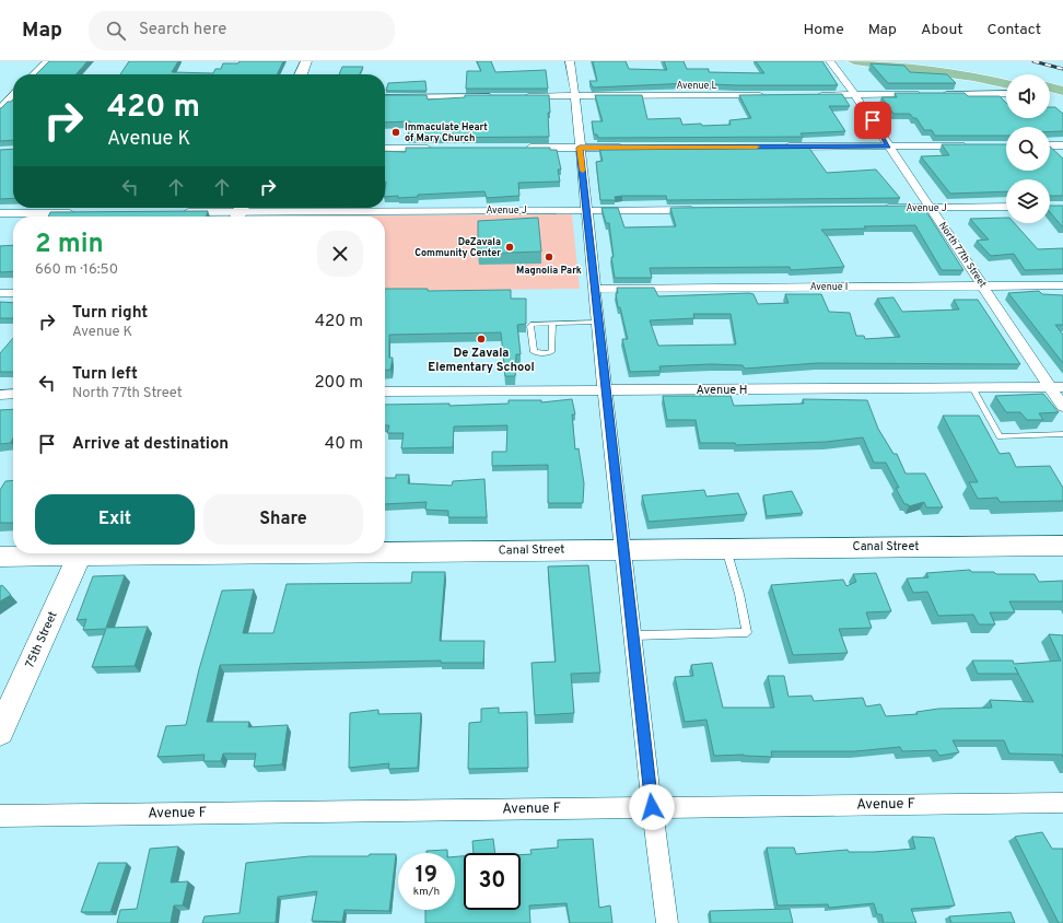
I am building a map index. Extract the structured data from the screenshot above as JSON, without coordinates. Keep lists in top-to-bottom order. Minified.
{"streets":{"street":["Avenue L","Avenue J","North 77th Street","Avenue I","Avenue H","Canal Street","75th Street","Avenue F"]},"crossings":[["Avenue J","North 77th Street"],["North 77th Street","Avenue I"],["North 77th Street","Avenue H"]],"places":["Immaculate Heart of Mary Church","DeZavala Community Center","Magnolia Park","De Zavala Elementary School"],"page":{"header":"Map","search":"Search here","nav":["Home","Map","About","Contact"],"turn":["420 m","Avenue K"],"heading":["2 min","660 m · 16:50"],"list":[{"name":"Turn right","note":"Avenue K","value":"420 m"},{"name":"Turn left","note":"North 77th Street","value":"200 m"},{"name":"Arrive at destination","value":"40 m"}],"buttons":["Exit","Share"],"speed":"19 km/h","limit":"30"}}
